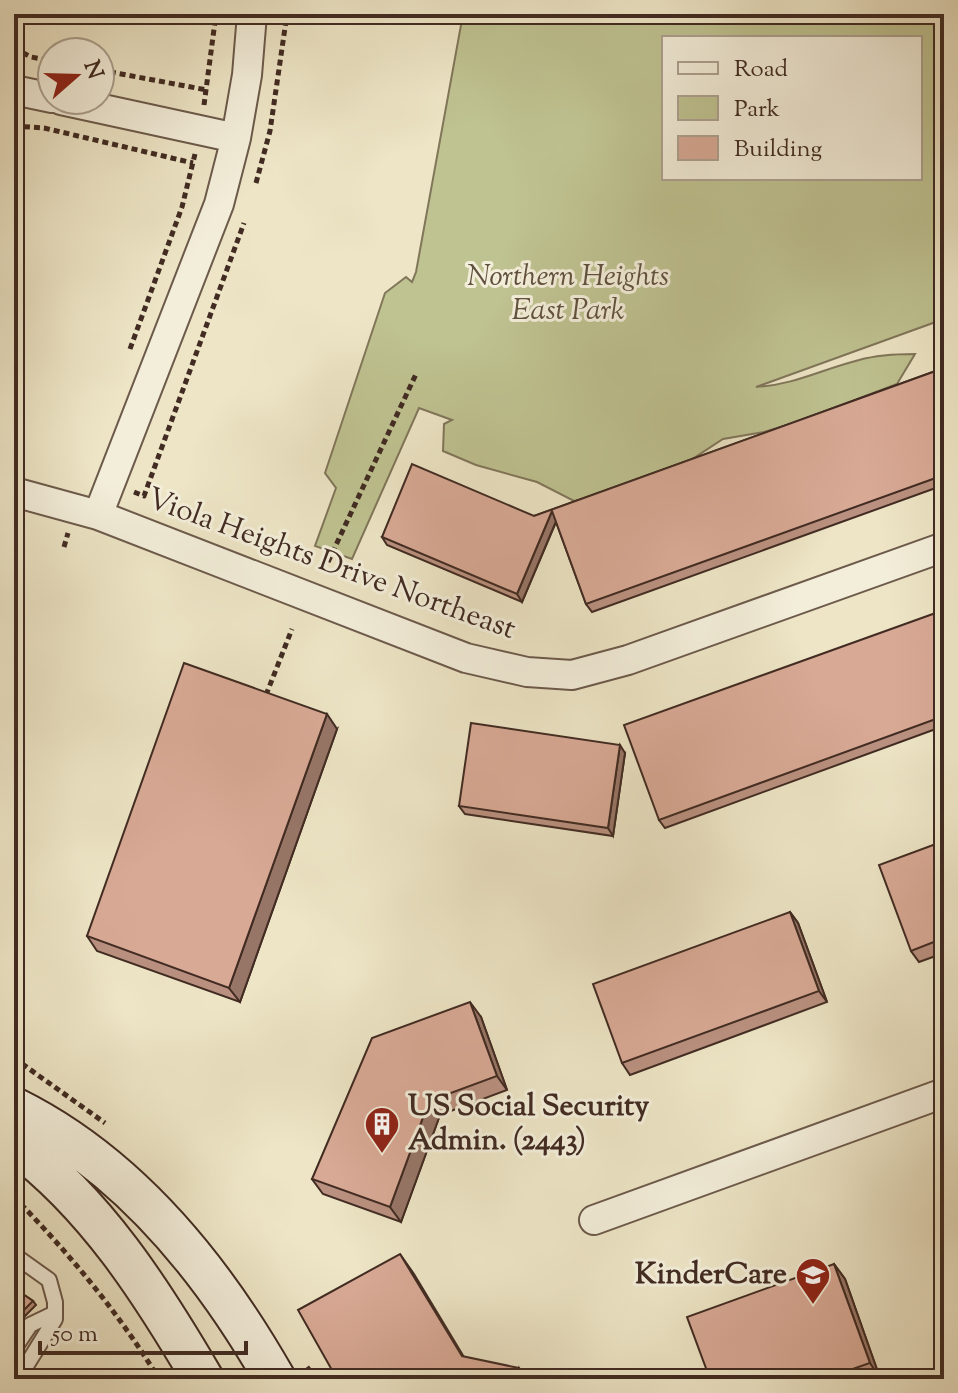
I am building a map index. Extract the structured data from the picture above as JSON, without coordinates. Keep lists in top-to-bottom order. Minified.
{"streets":{"street":["Viola Heights Drive Northeast"]},"parks":["Northern Heights East Park"],"places":{"building":["US Social Security Admin. (2443)"],"school or university":["KinderCare"]},"legend":["Road","Park","Building"],"scale_bar":"50 m","north":"right"}
